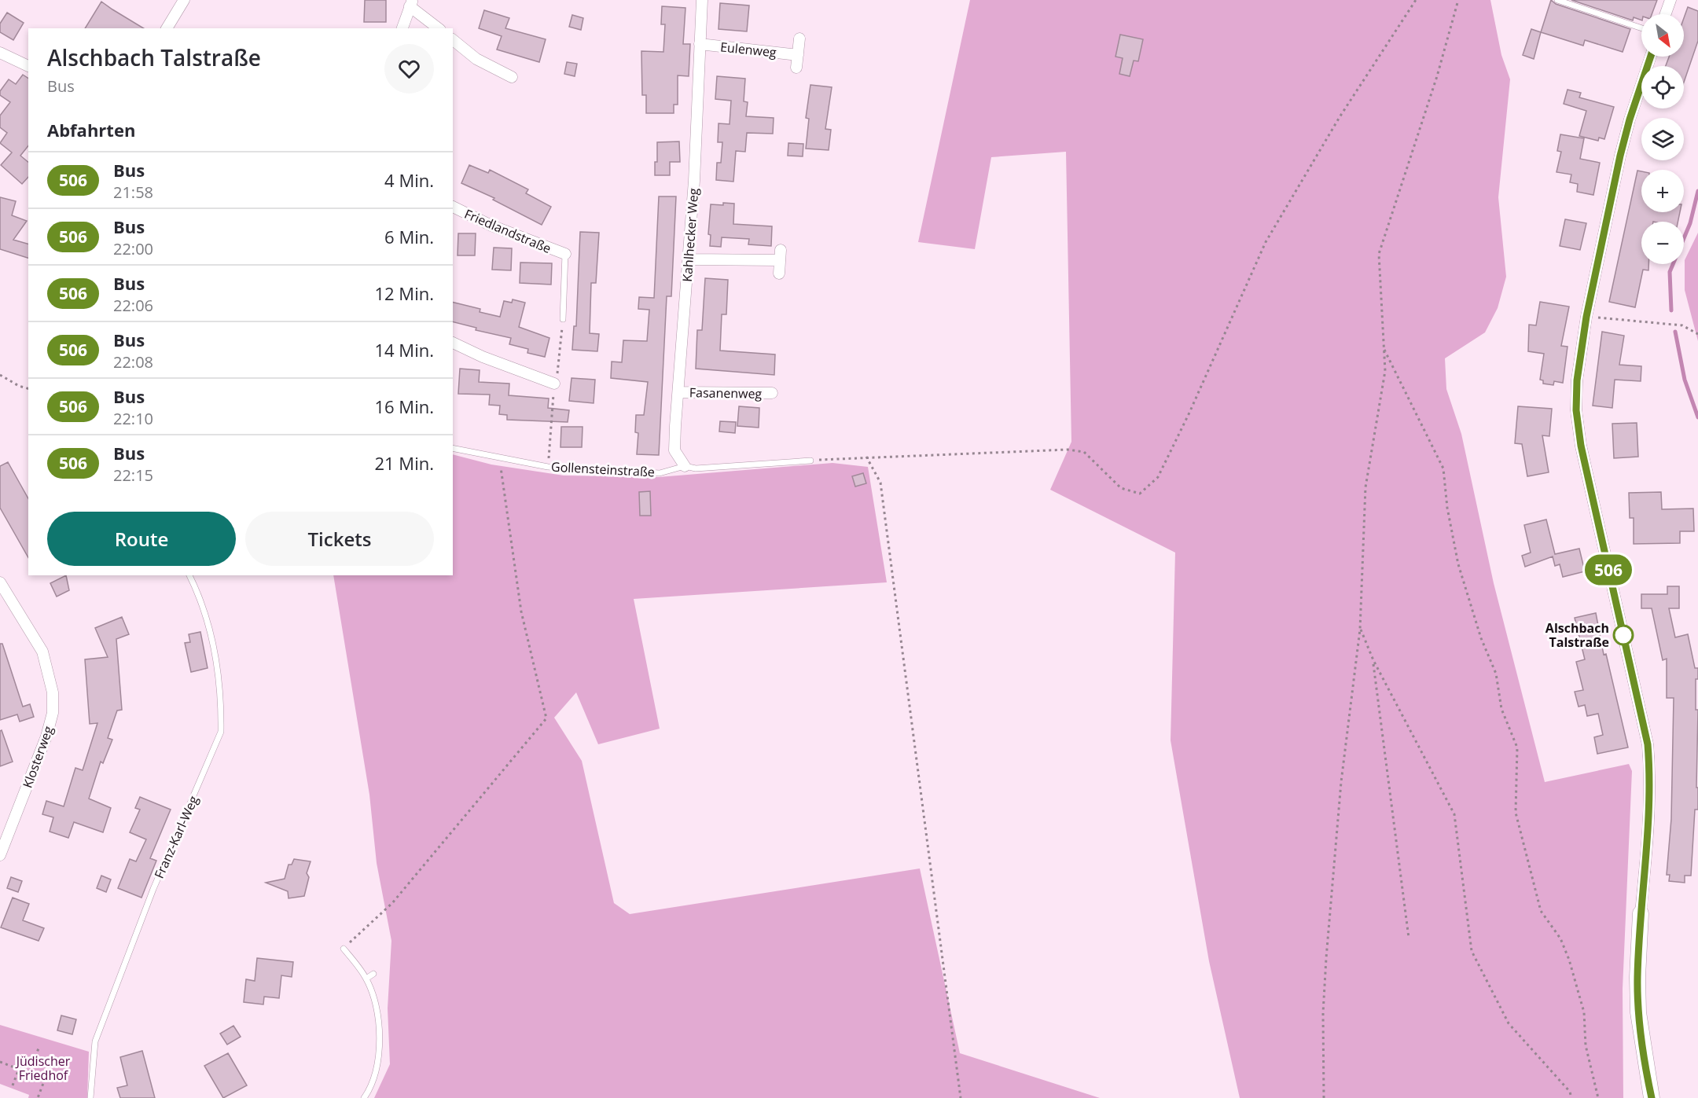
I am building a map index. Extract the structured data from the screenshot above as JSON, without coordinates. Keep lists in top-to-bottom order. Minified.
{"streets":{"street":["Eulenweg","Friedlandstraße","Kahlhecker Weg","Fasanenweg","Klosterweg"],"lane":["Gollensteinstraße","Franz-Karl-Weg"]},"crossings":[["Eulenweg","Kahlhecker Weg"],["Kahlhecker Weg","Fasanenweg"],["Kahlhecker Weg","Gollensteinstraße"]],"parks":["Jüdischer Friedhof"],"places":["Alschbach Talstraße"],"lines":["bus line 506"],"north":"bottom right","page":{"on_map":"506","map_buttons":["+","−"],"heading":[["Alschbach Talstraße","Bus"],"Abfahrten"],"list":[{"mark":"506","name":"Bus","note":"21:58","value":"4 Min."},{"mark":"506","name":"Bus","note":"22:00","value":"6 Min."},{"mark":"506","name":"Bus","note":"22:06","value":"12 Min."},{"mark":"506","name":"Bus","note":"22:08","value":"14 Min."},{"mark":"506","name":"Bus","note":"22:10","value":"16 Min."},{"mark":"506","name":"Bus","note":"22:15","value":"21 Min."}],"buttons":["Route","Tickets"]}}
